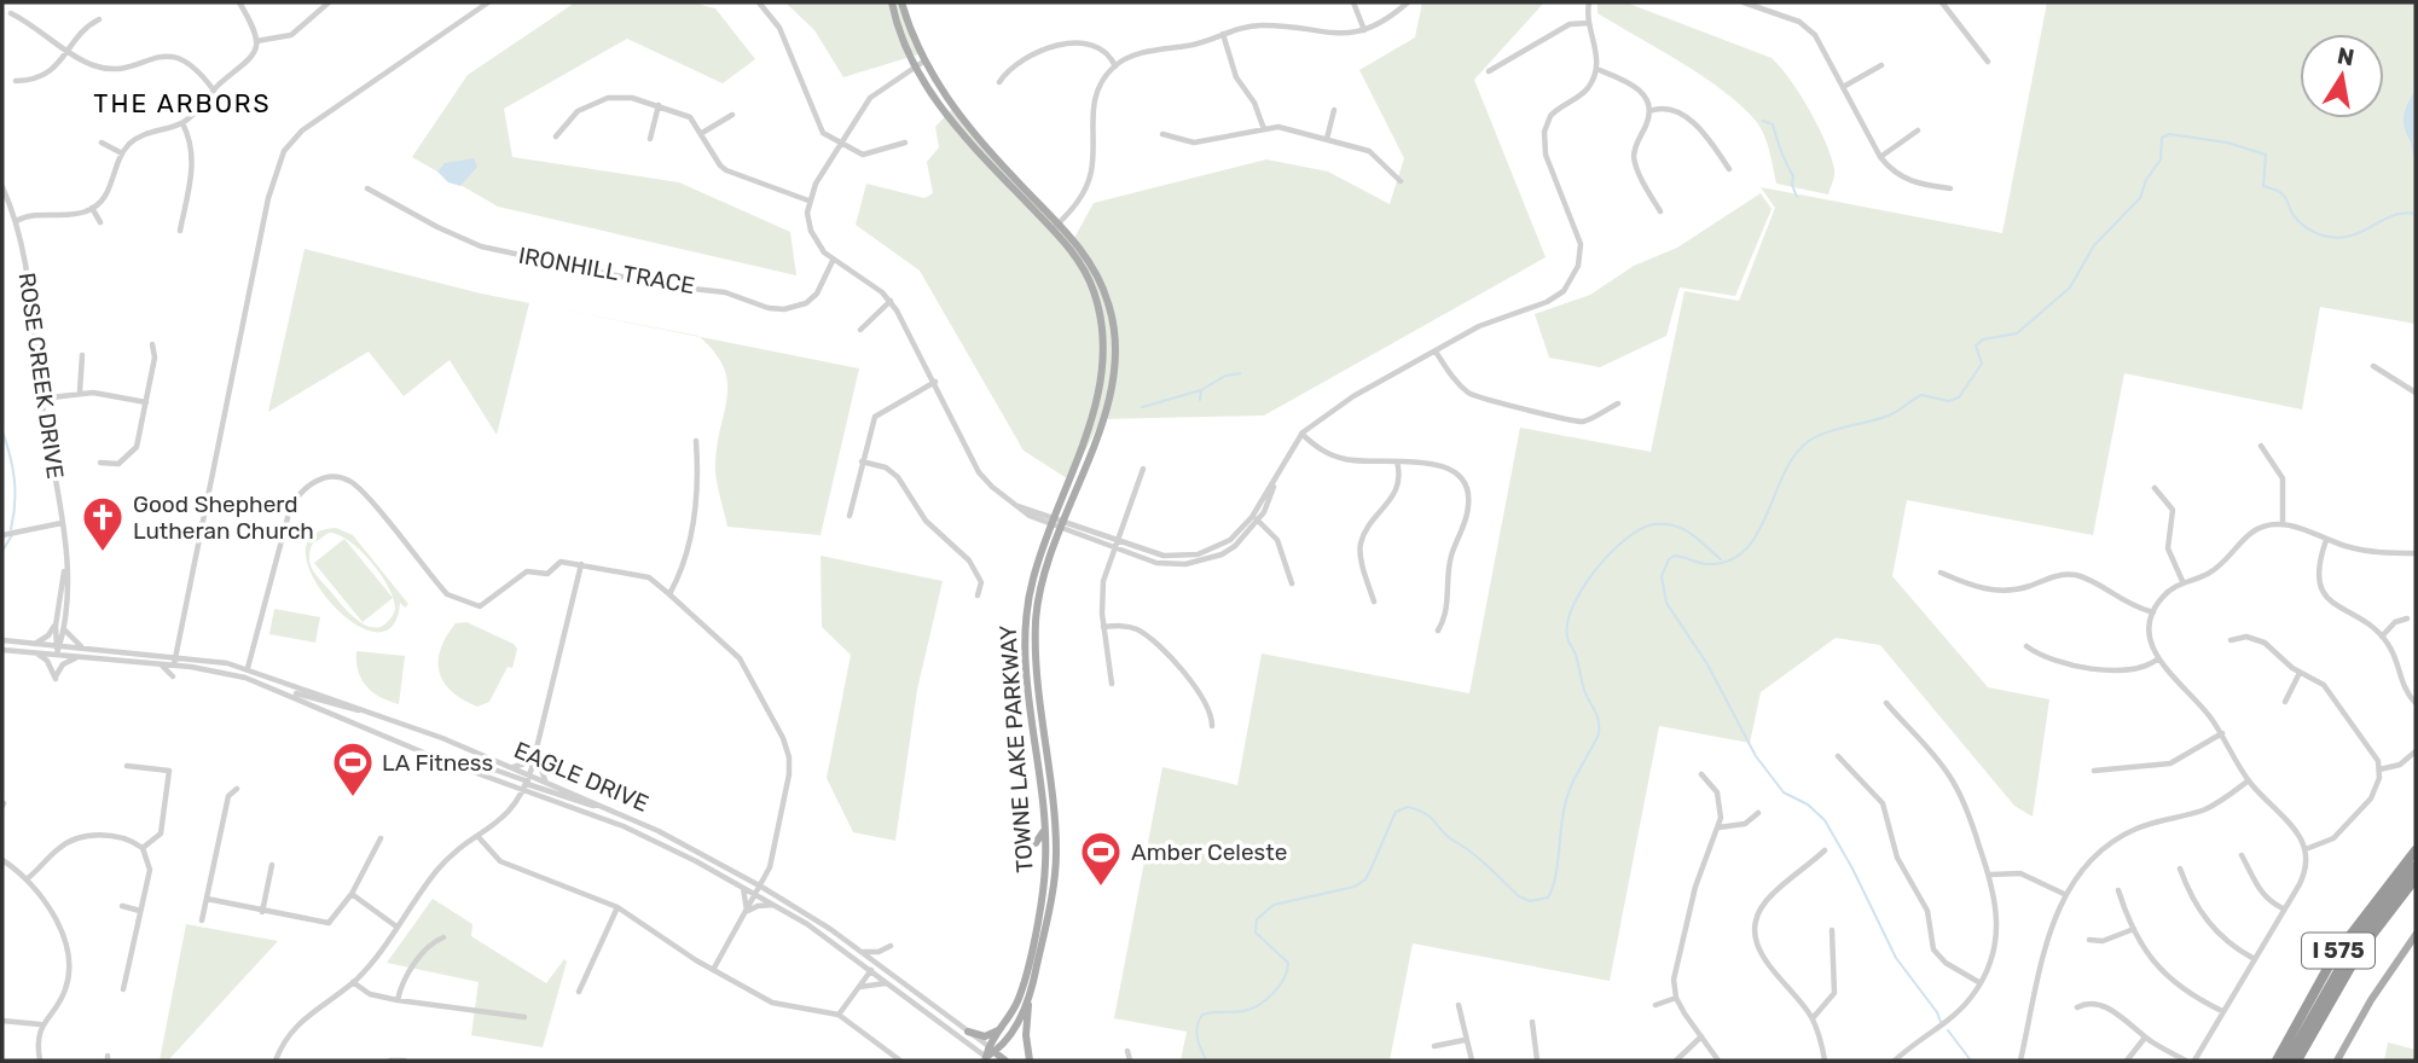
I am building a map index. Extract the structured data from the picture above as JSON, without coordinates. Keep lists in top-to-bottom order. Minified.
{"streets":{"highway":["I 575"],"main road":["TOWNE LAKE PARKWAY"],"street":["IRONHILL TRACE","ROSE CREEK DRIVE","EAGLE DRIVE"]},"crossings":[["ROSE CREEK DRIVE","EAGLE DRIVE"],["TOWNE LAKE PARKWAY","EAGLE DRIVE"]],"districts":["THE ARBORS"],"places":{"church":["Good Shepherd Lutheran Church"],"sports":["LA Fitness","Amber Celeste"]},"north":"top"}
